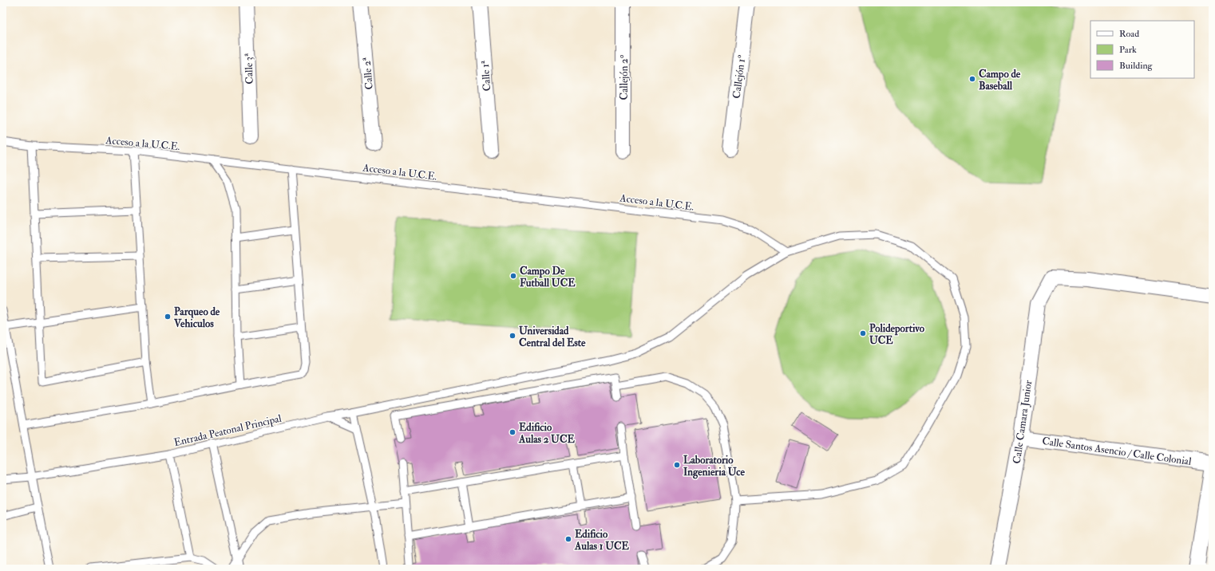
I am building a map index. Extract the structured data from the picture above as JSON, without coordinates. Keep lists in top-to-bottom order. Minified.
{"streets":{"street":["Calle 3ª","Calle 2ª","Calle 1ª","Callejón 1º","Callejón 2º","Calle Camara Junior","Calle Santos Asencio / Calle Colonial"],"lane":["Acceso a la U.C.E.","Entrada Peatonal Principal"]},"crossings":[["Acceso a la U.C.E.","Entrada Peatonal Principal"],["Calle Camara Junior","Calle Santos Asencio / Calle Colonial"]],"places":["Campo de Baseball","Campo De Futball UCE","Parqueo de Vehiculos","Polideportivo UCE","Universidad Central del Este","Edificio Aulas 2 UCE","Laboratorio Ingenieria Uce","Edificio Aulas 1 UCE"],"legend":["Road","Park","Building"]}
